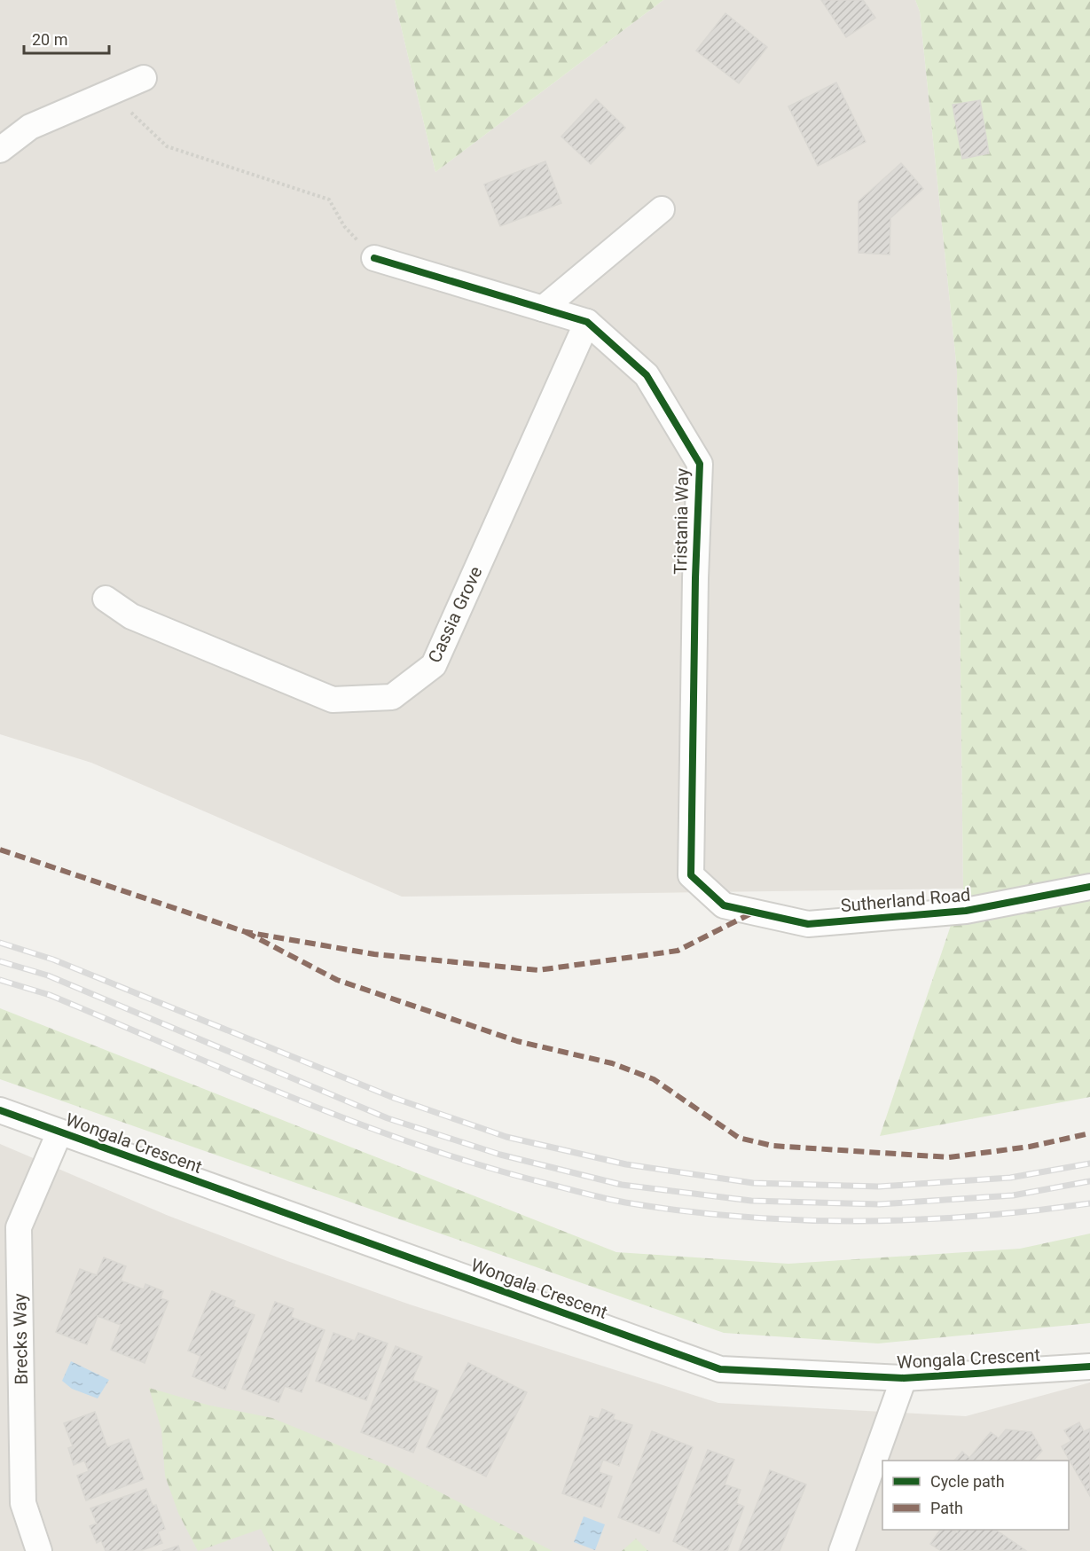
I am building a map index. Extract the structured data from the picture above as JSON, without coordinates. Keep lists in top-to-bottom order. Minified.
{"streets":{"street":["Tristania Way","Cassia Grove","Sutherland Road","Wongala Crescent","Brecks Way"]},"crossings":[["Tristania Way","Cassia Grove"],["Tristania Way","Sutherland Road"],["Wongala Crescent","Brecks Way"]],"legend":["Cycle path","Path"],"scale_bar":"20 m"}
